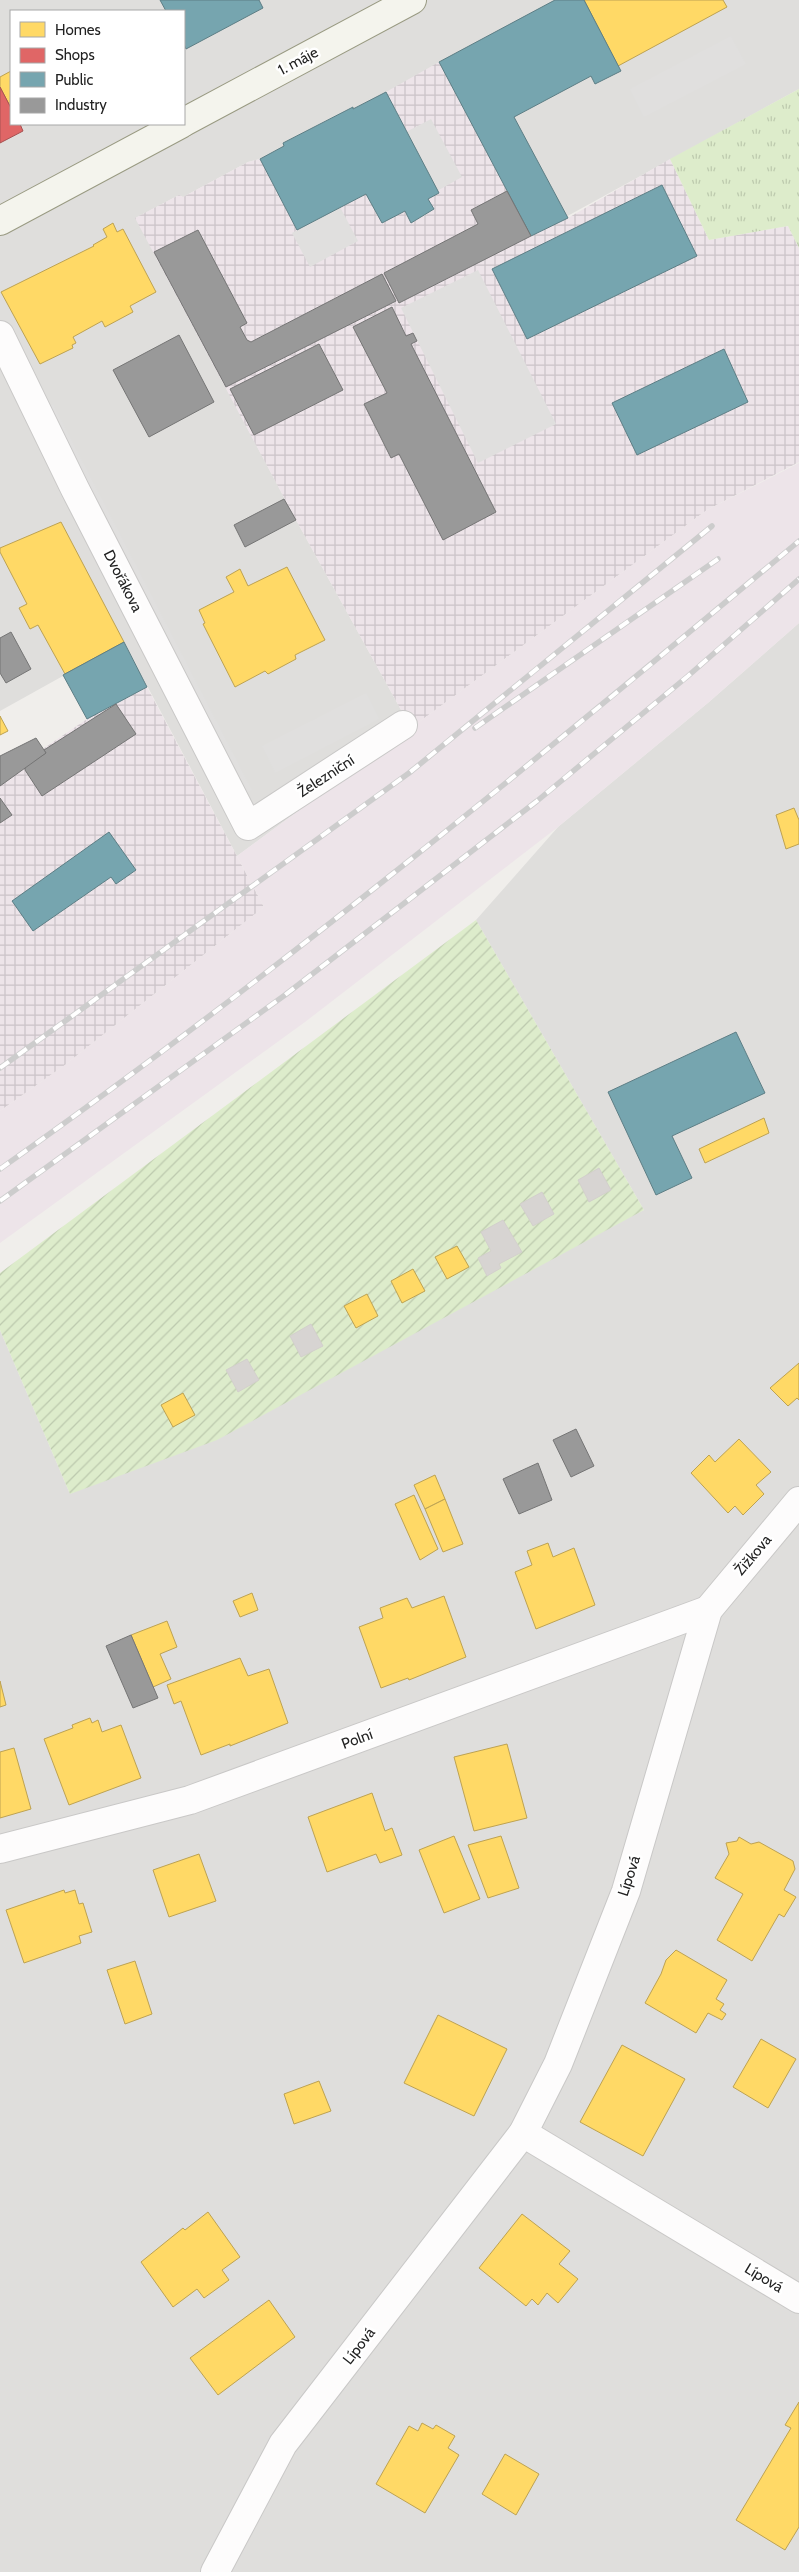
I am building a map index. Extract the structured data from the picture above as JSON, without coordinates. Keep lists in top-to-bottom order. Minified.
{"streets":{"main road":["1. máje"],"street":["Dvořákova","Železniční","Žižkova","Polní","Lípová"]},"crossings":[["Dvořákova","Železniční"],["Žižkova","Polní"],["Žižkova","Lípová"],["Polní","Lípová"]],"legend":["Homes","Shops","Public","Industry"]}
